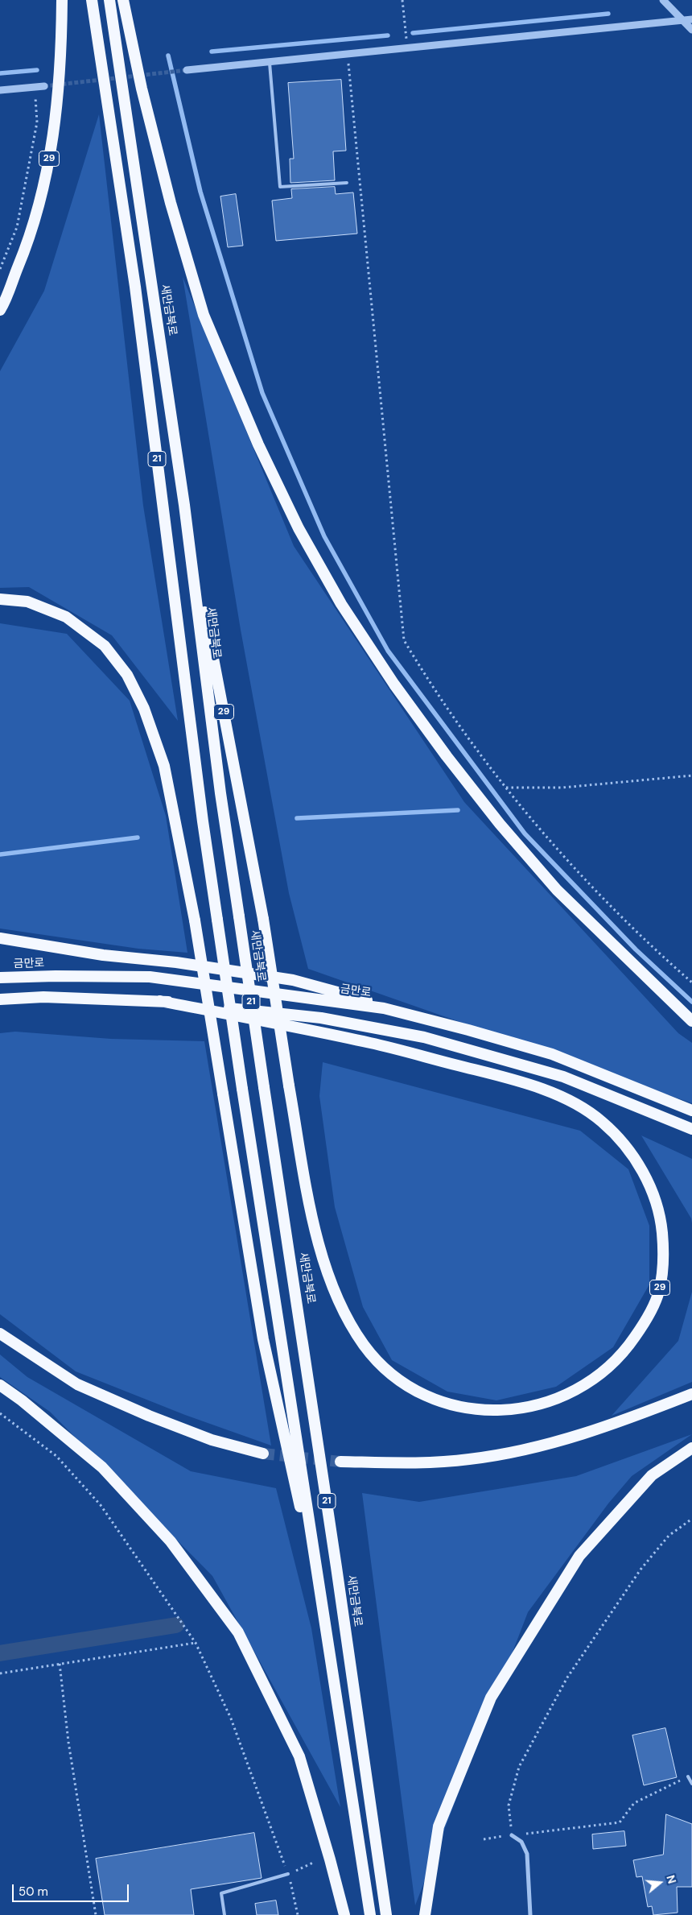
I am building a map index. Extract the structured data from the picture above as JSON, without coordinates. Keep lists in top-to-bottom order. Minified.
{"streets":{"highway":["29","새만금북로","21","금만로"]},"crossings":[["29","새만금북로"]],"scale_bar":"50 m","north":"right"}
